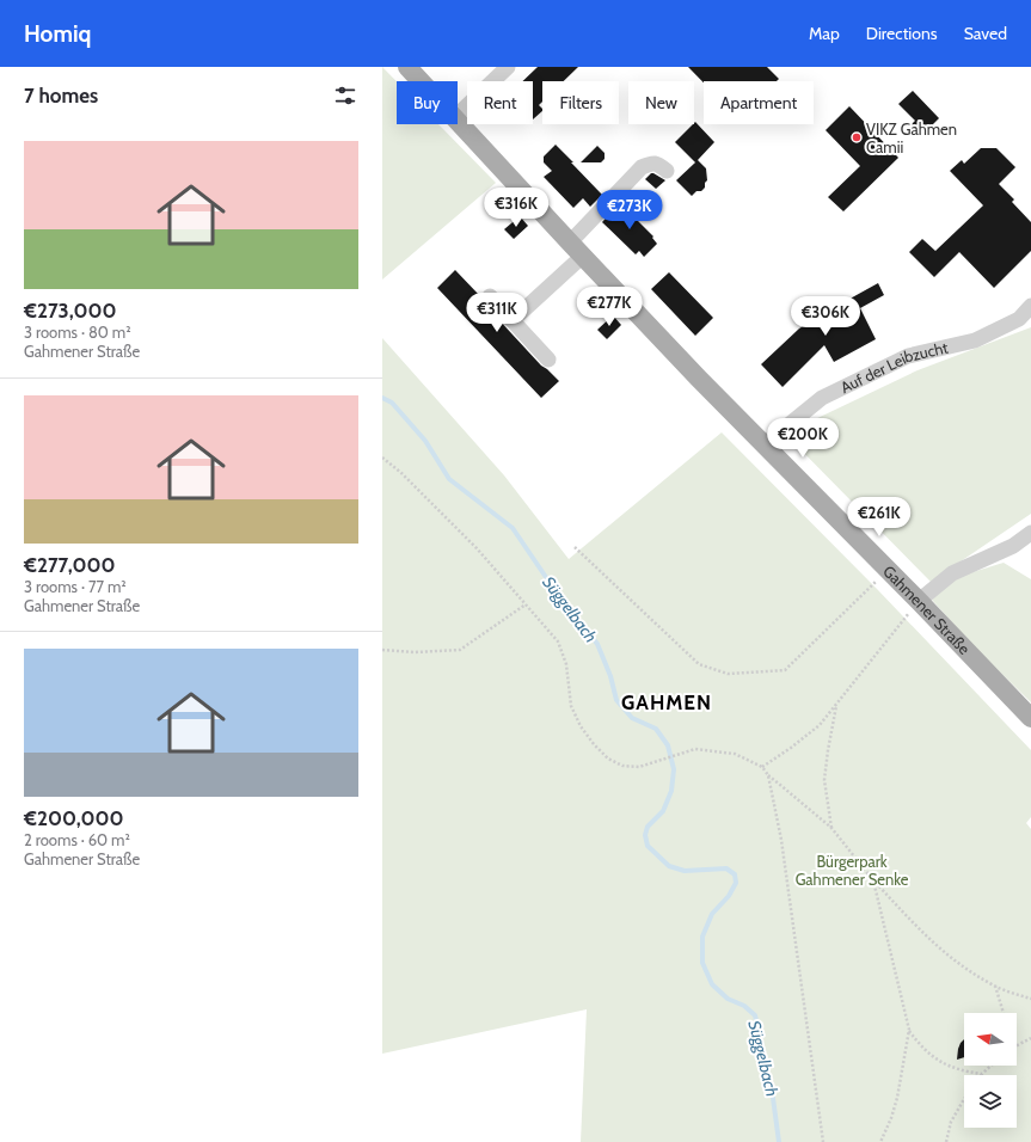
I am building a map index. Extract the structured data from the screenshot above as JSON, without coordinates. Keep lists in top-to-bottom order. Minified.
{"streets":{"main road":["Gahmener Straße"],"street":["Auf der Leibzucht"]},"crossings":[["Auf der Leibzucht","Gahmener Straße"]],"districts":["GAHMEN"],"water":["Süggelbach"],"parks":["Bürgerpark Gahmener Senke"],"places":["VIKZ Gahmen Camii"],"north":"left","page":{"header":"Homiq","nav":["Map","Directions","Saved"],"heading":"7 homes","chip":["Buy","Rent","Filters","New","Apartment"],"list":[{"name":"€273,000","note":"3 rooms · 80 m² · Gahmener Straße"},{"name":"€277,000","note":"3 rooms · 77 m² · Gahmener Straße"},{"name":"€200,000","note":"2 rooms · 60 m² · Gahmener Straße"}],"price":["€316K","€273K","€277K","€311K","€306K","€200K","€261K"]}}
